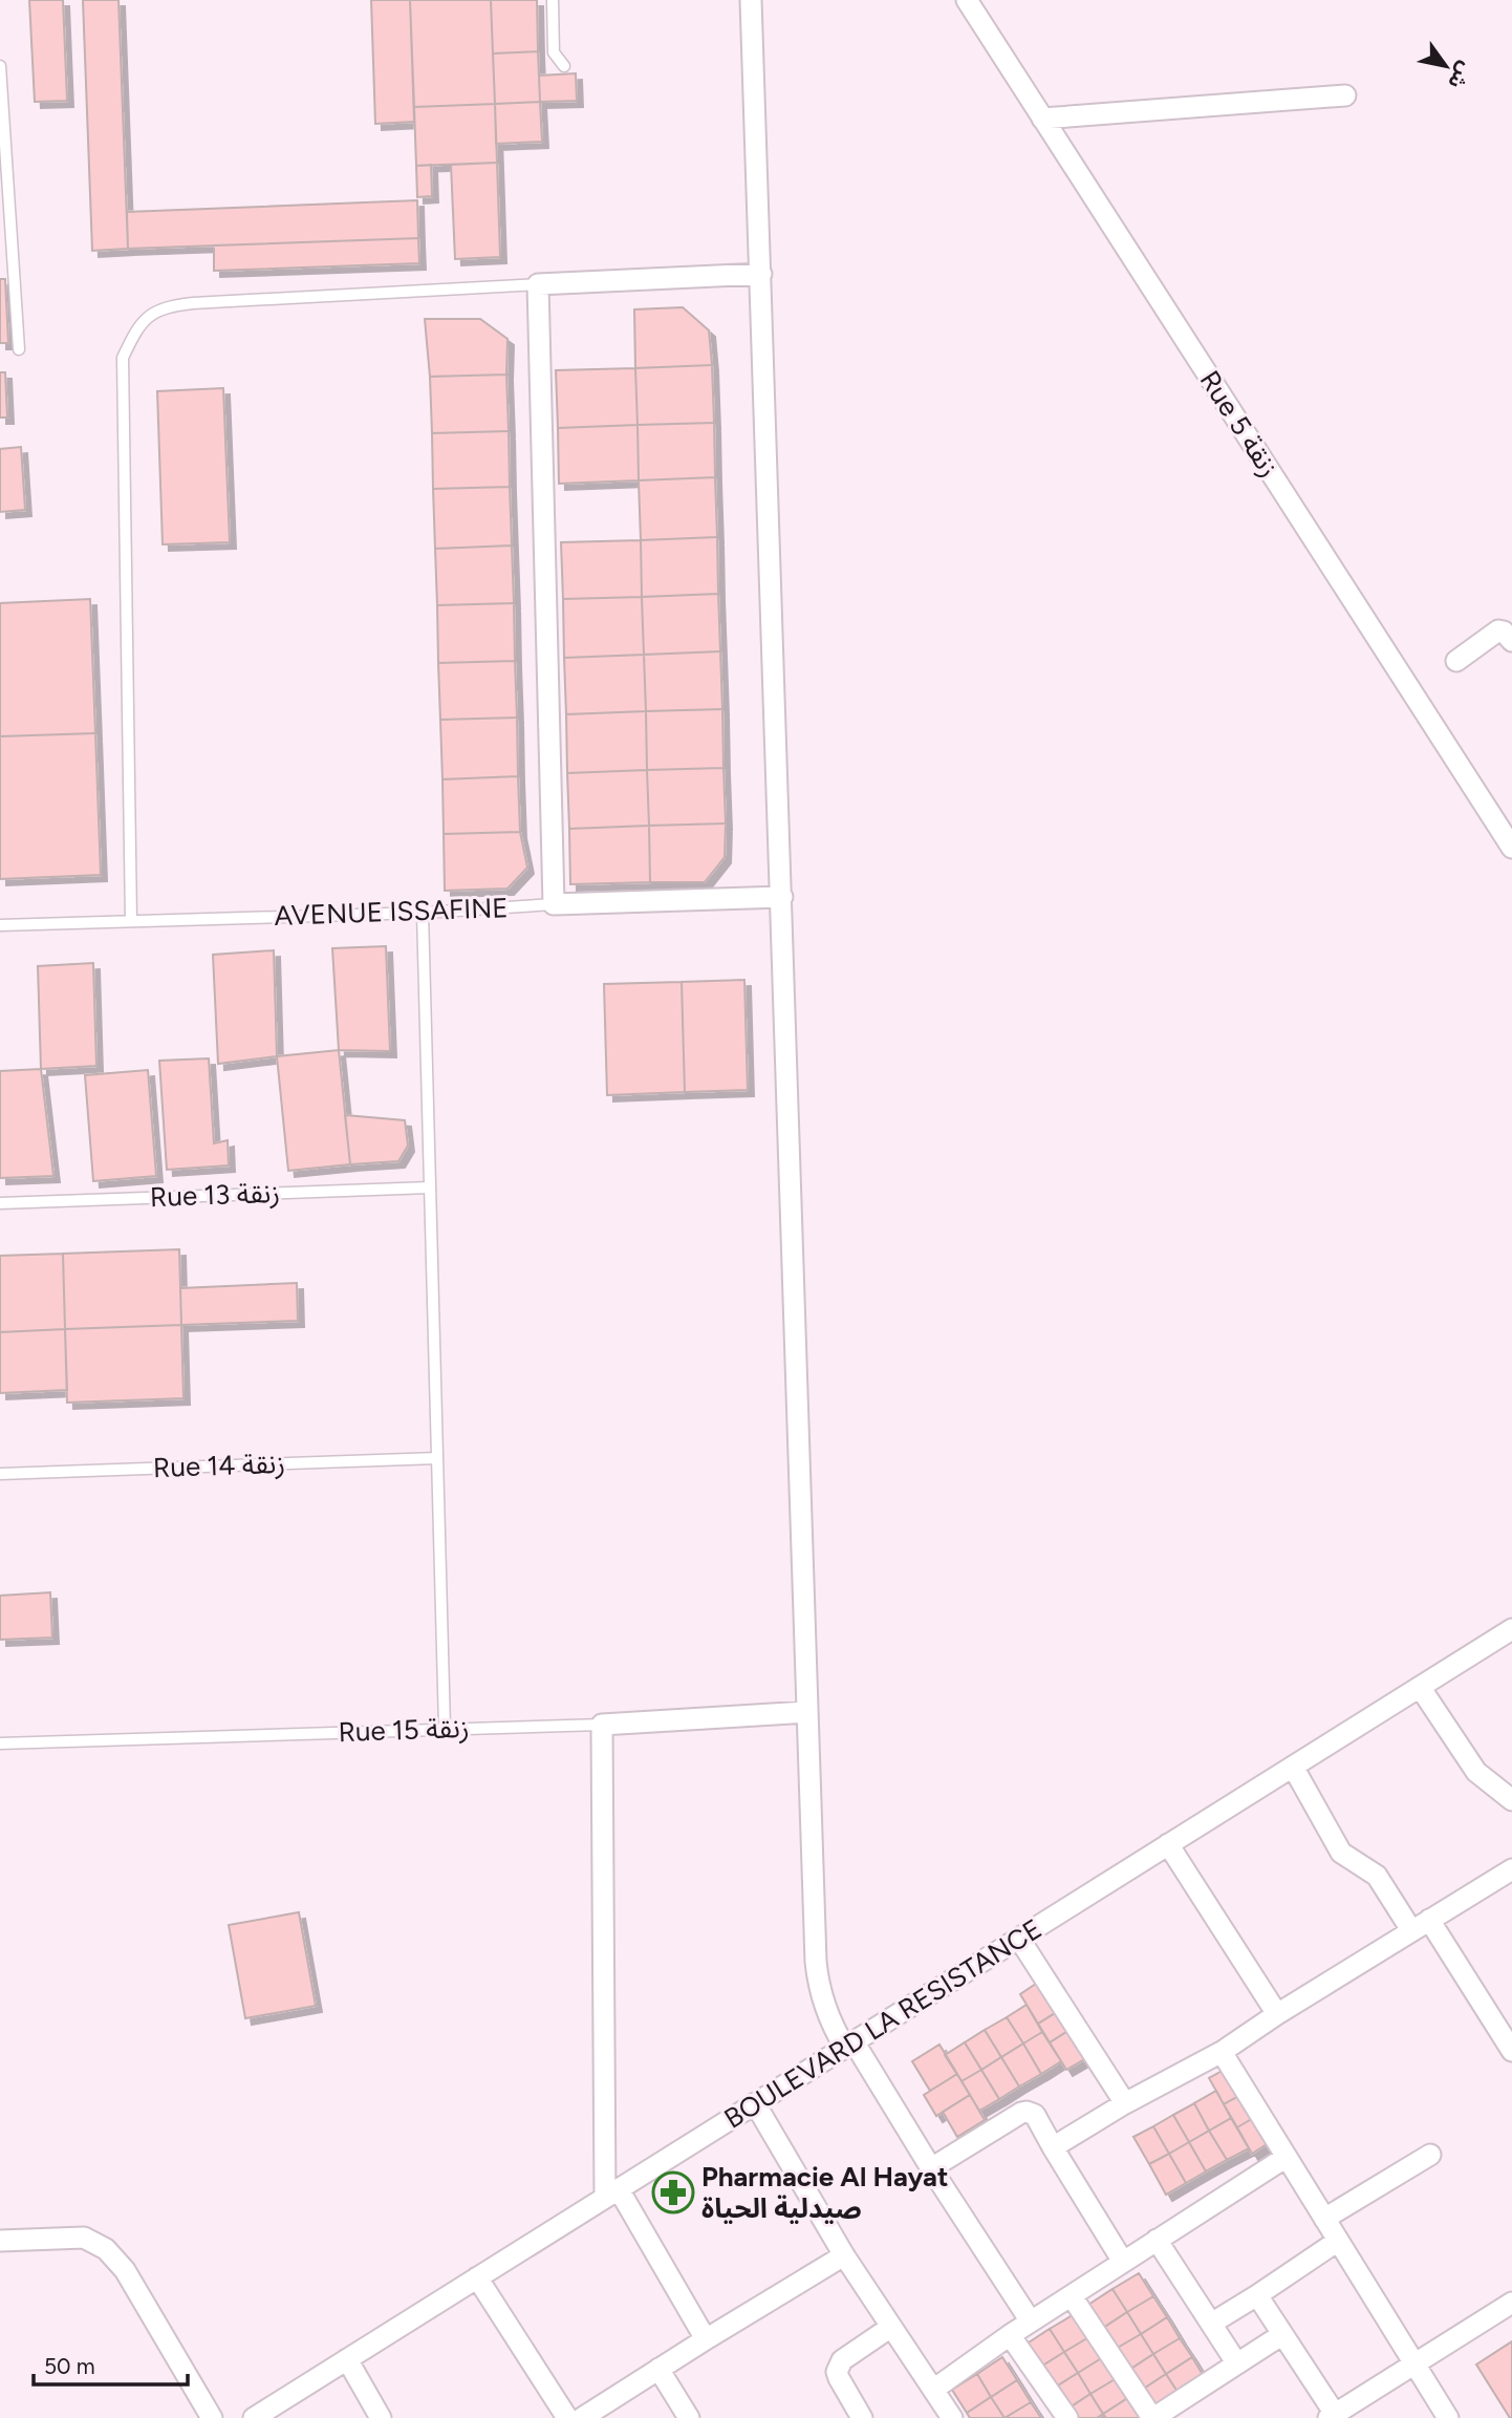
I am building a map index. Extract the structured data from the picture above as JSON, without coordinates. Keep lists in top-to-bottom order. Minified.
{"streets":{"street":["Rue 5 زنقة","AVENUE ISSAFINE","Rue 15 زنقة","BOULEVARD LA RESISTANCE"],"lane":["Rue 13 زنقة","Rue 14 زنقة"]},"places":{"pharmacy":["Pharmacie Al Hayat صيدلية الحياة"]},"scale_bar":"50 m","north":"bottom right"}
